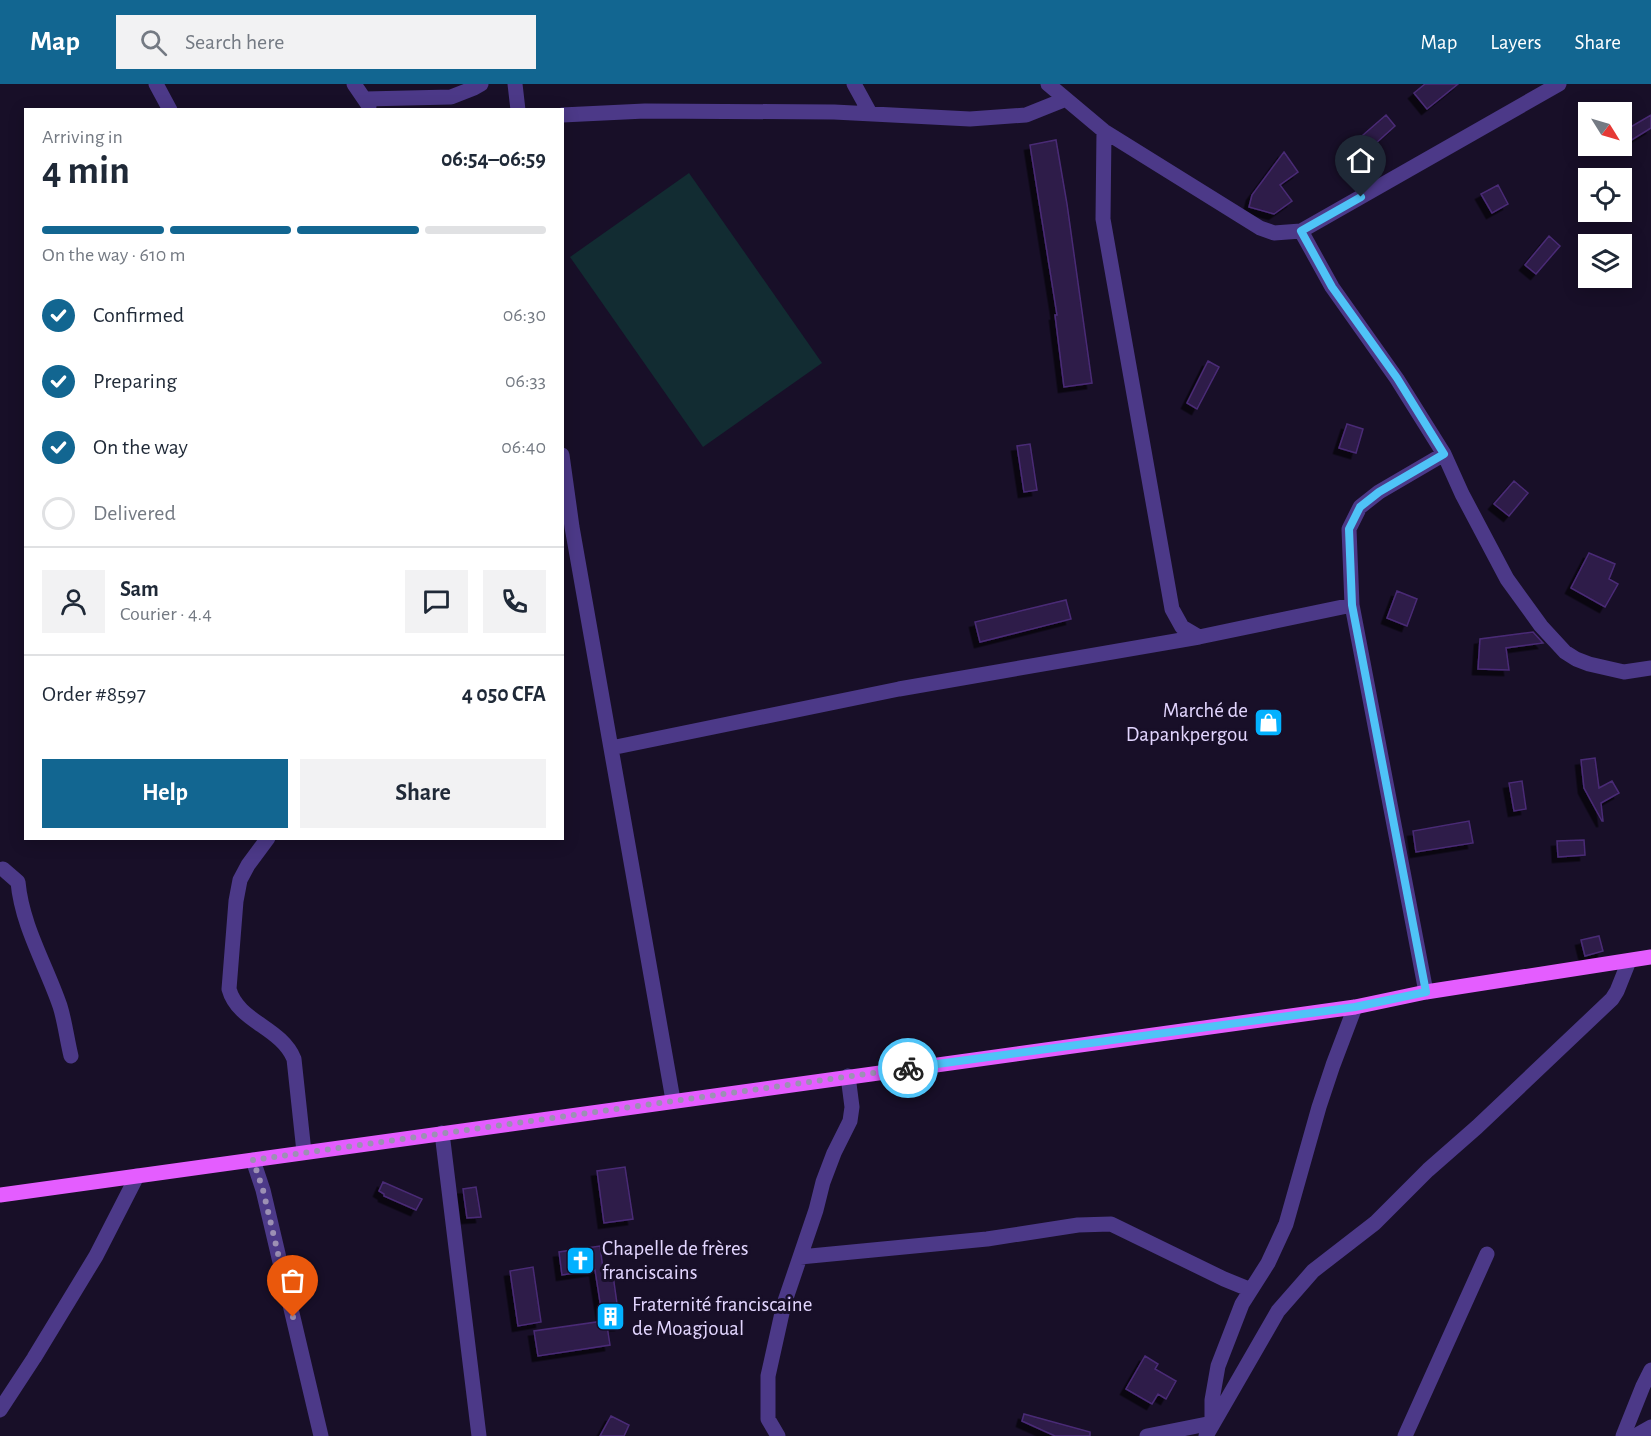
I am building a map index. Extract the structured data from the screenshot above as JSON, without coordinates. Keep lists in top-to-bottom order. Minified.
{"places":{"shop":["Marché de Dapankpergou"],"church":["Chapelle de frères franciscains"],"building":["Fraternité franciscaine de Moagjoual"]},"north":"bottom right","page":{"header":"Map","search":"Search here","nav":["Map","Layers","Share"],"heading":["4 min","Arriving in","06:54–06:59"],"panel":["Sam","Courier · 4.4","Order #8597","4 050 CFA"],"bar":"On the way · 610 m","list":[["Confirmed","06:30"],["Preparing","06:33"],["On the way","06:40"],"Delivered"],"buttons":["Help","Share"]}}
